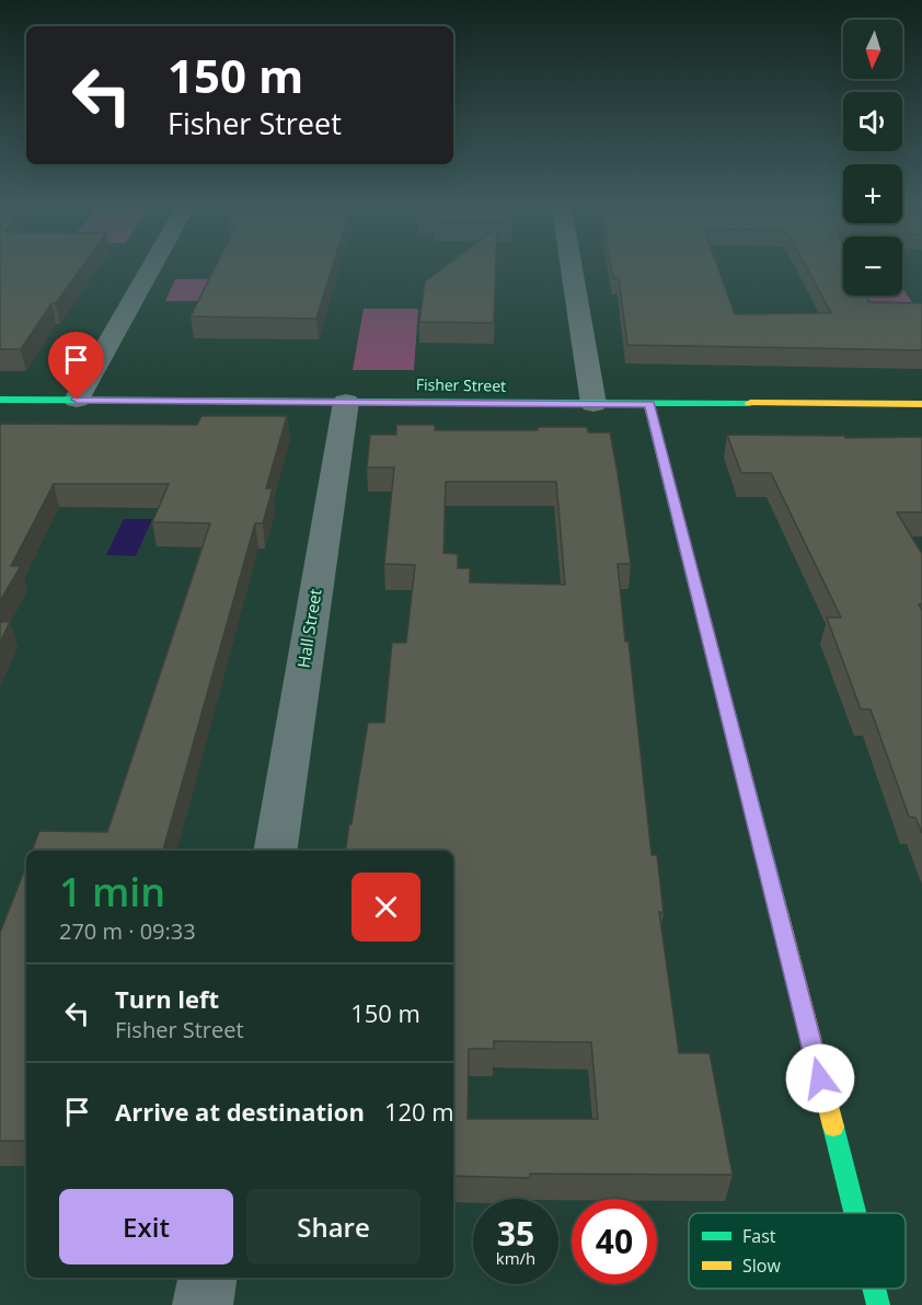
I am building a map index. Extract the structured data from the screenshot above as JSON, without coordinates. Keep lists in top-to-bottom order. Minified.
{"streets":{"street":["Fisher Street","Hall Street"]},"crossings":[["Fisher Street","Hall Street"]],"legend":["Fast","Slow"],"north":"bottom","page":{"map_buttons":["+","−"],"turn":["150 m","Fisher Street"],"heading":["1 min","270 m · 09:33"],"list":[{"name":"Turn left","note":"Fisher Street","value":"150 m"},{"name":"Arrive at destination","value":"120 m"}],"buttons":["Exit","Share"],"speed":"35 km/h","limit":"40"}}
